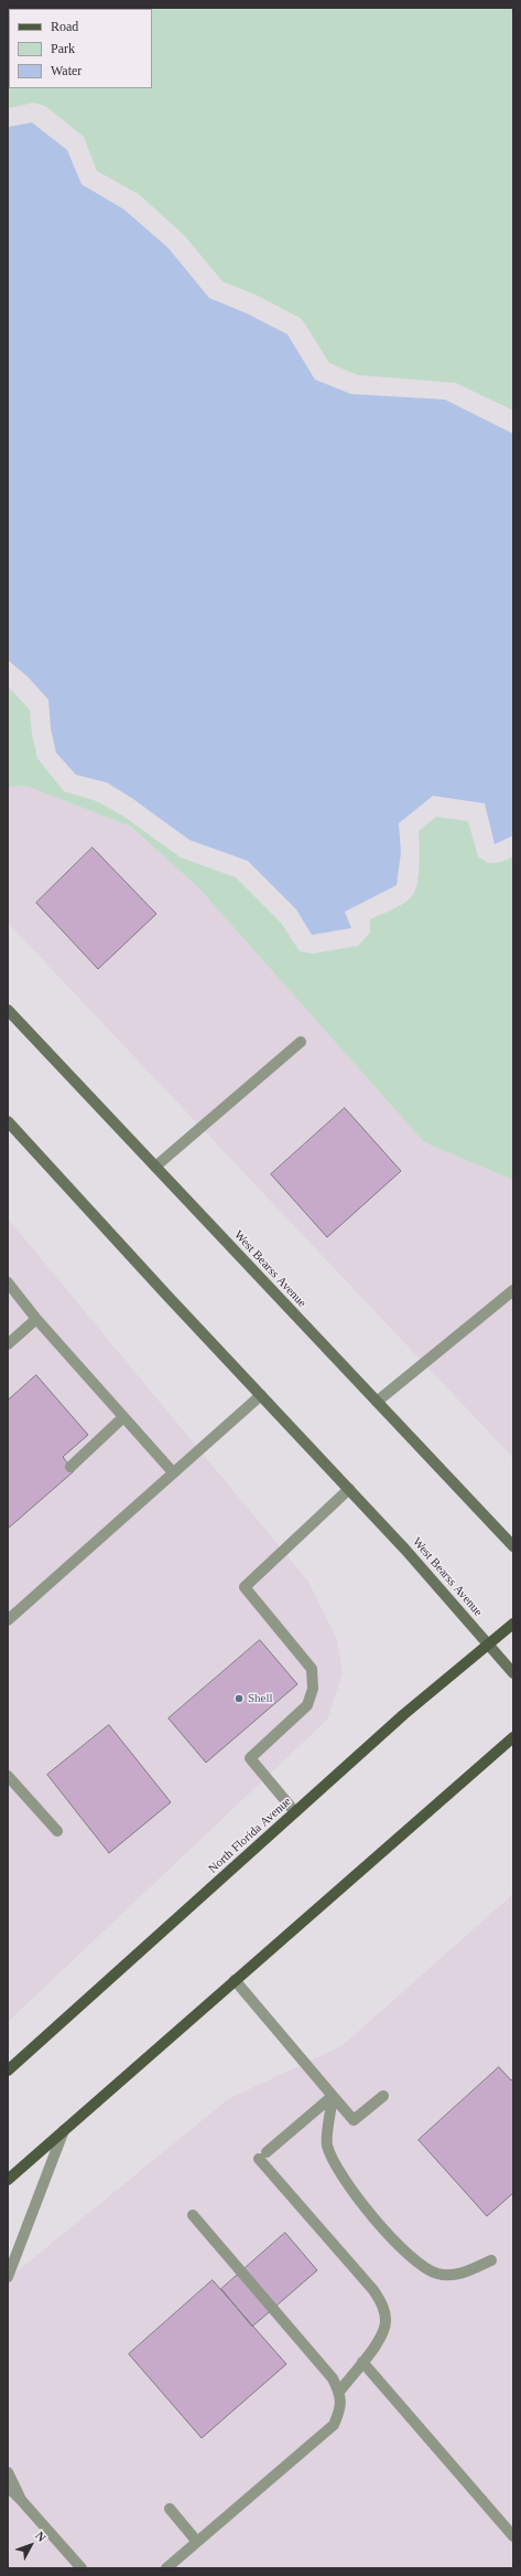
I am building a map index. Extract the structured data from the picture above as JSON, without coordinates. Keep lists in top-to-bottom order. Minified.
{"streets":{"main road":["West Bearss Avenue","North Florida Avenue"]},"crossings":[["West Bearss Avenue","North Florida Avenue"]],"places":["Shell"],"legend":["Road","Park","Water"],"north":"top right"}
